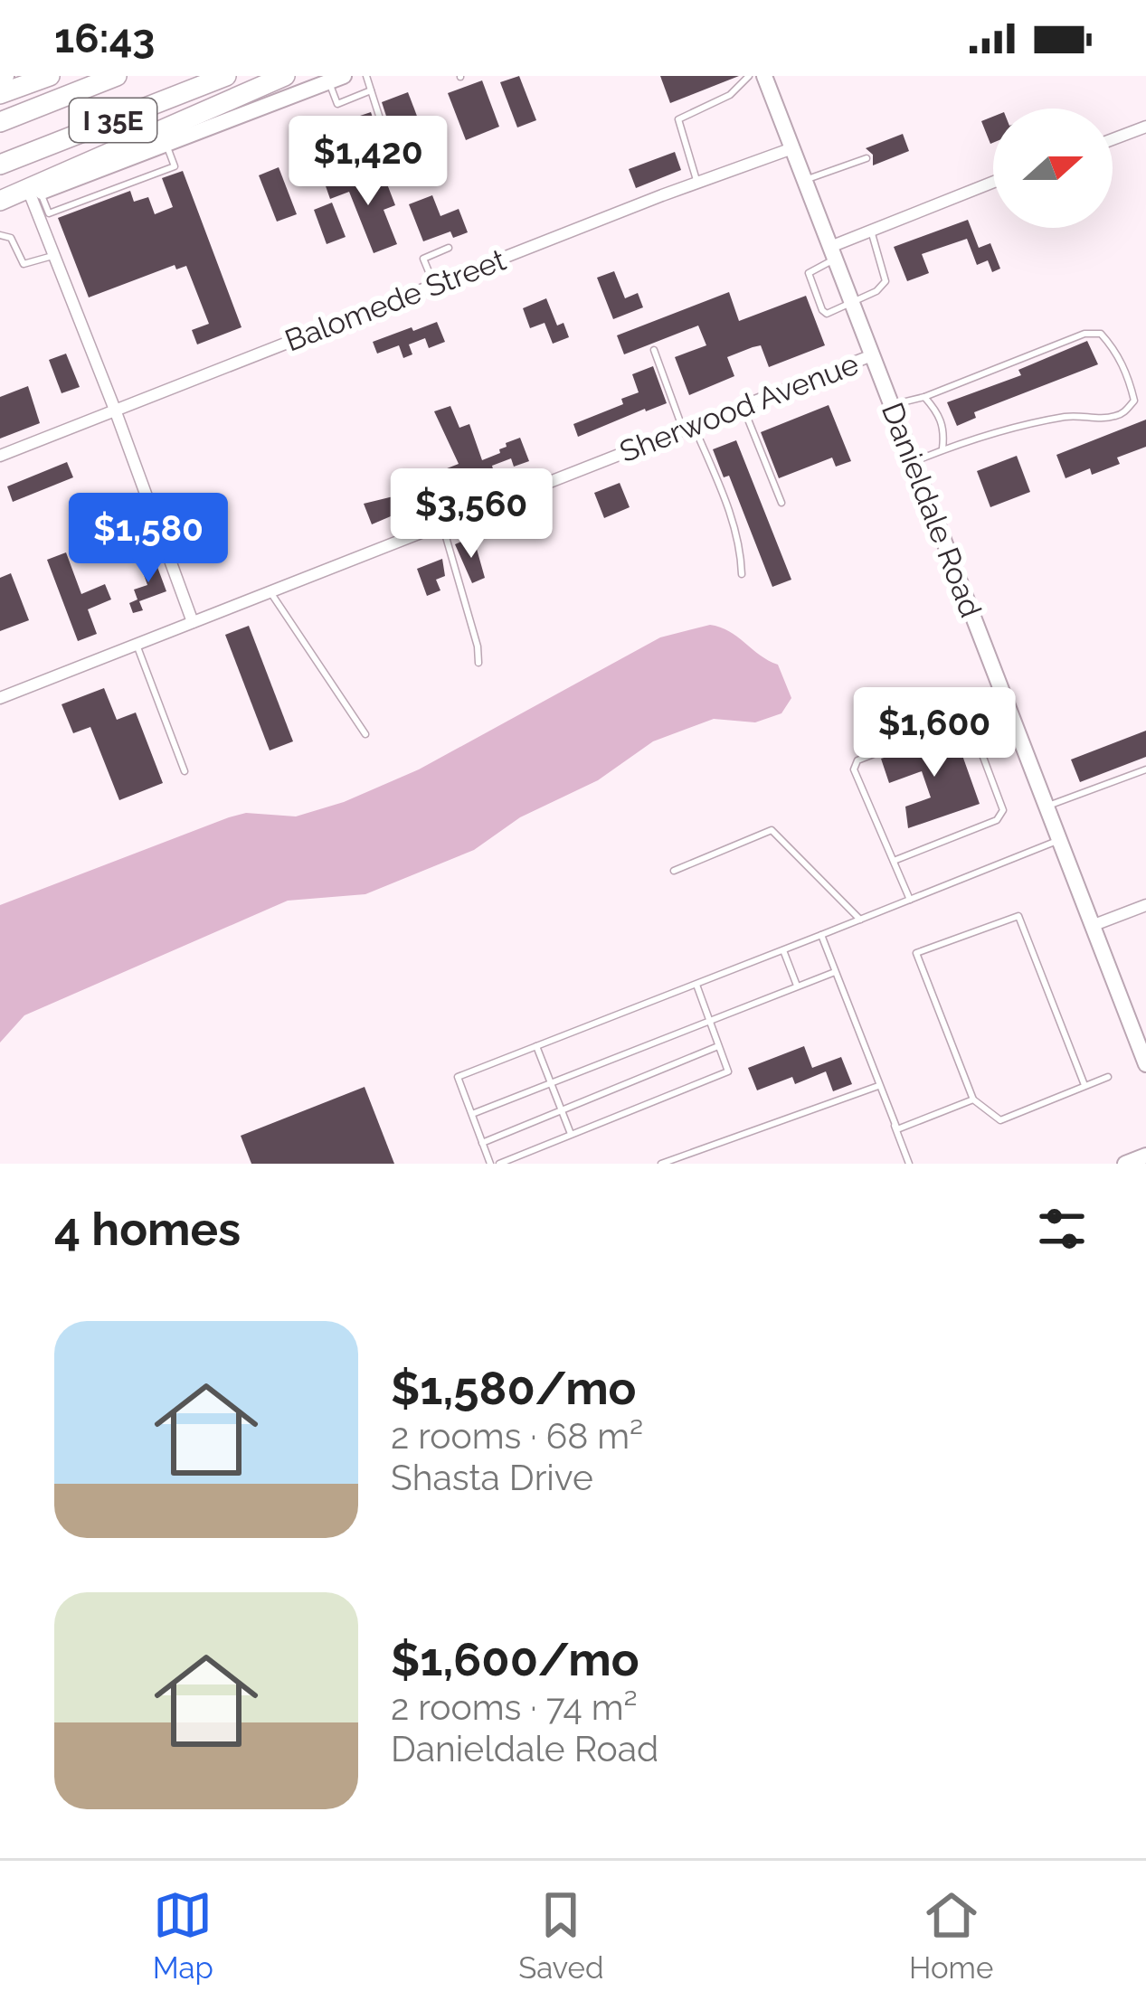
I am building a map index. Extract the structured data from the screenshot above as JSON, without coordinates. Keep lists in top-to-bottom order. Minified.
{"streets":{"highway":["I 35E"],"street":["Balomede Street","Sherwood Avenue","Danieldale Road"]},"crossings":[["Balomede Street","Danieldale Road"],["Sherwood Avenue","Danieldale Road"]],"north":"right","page":{"status":"16:43","price":["$1,420","$3,560","$1,580","$1,600"],"heading":"4 homes","list":[{"name":"$1,580/mo","note":"2 rooms · 68 m² · Shasta Drive"},{"name":"$1,600/mo","note":"2 rooms · 74 m² · Danieldale Road"}],"tabs":["Map","Saved","Home"]}}
